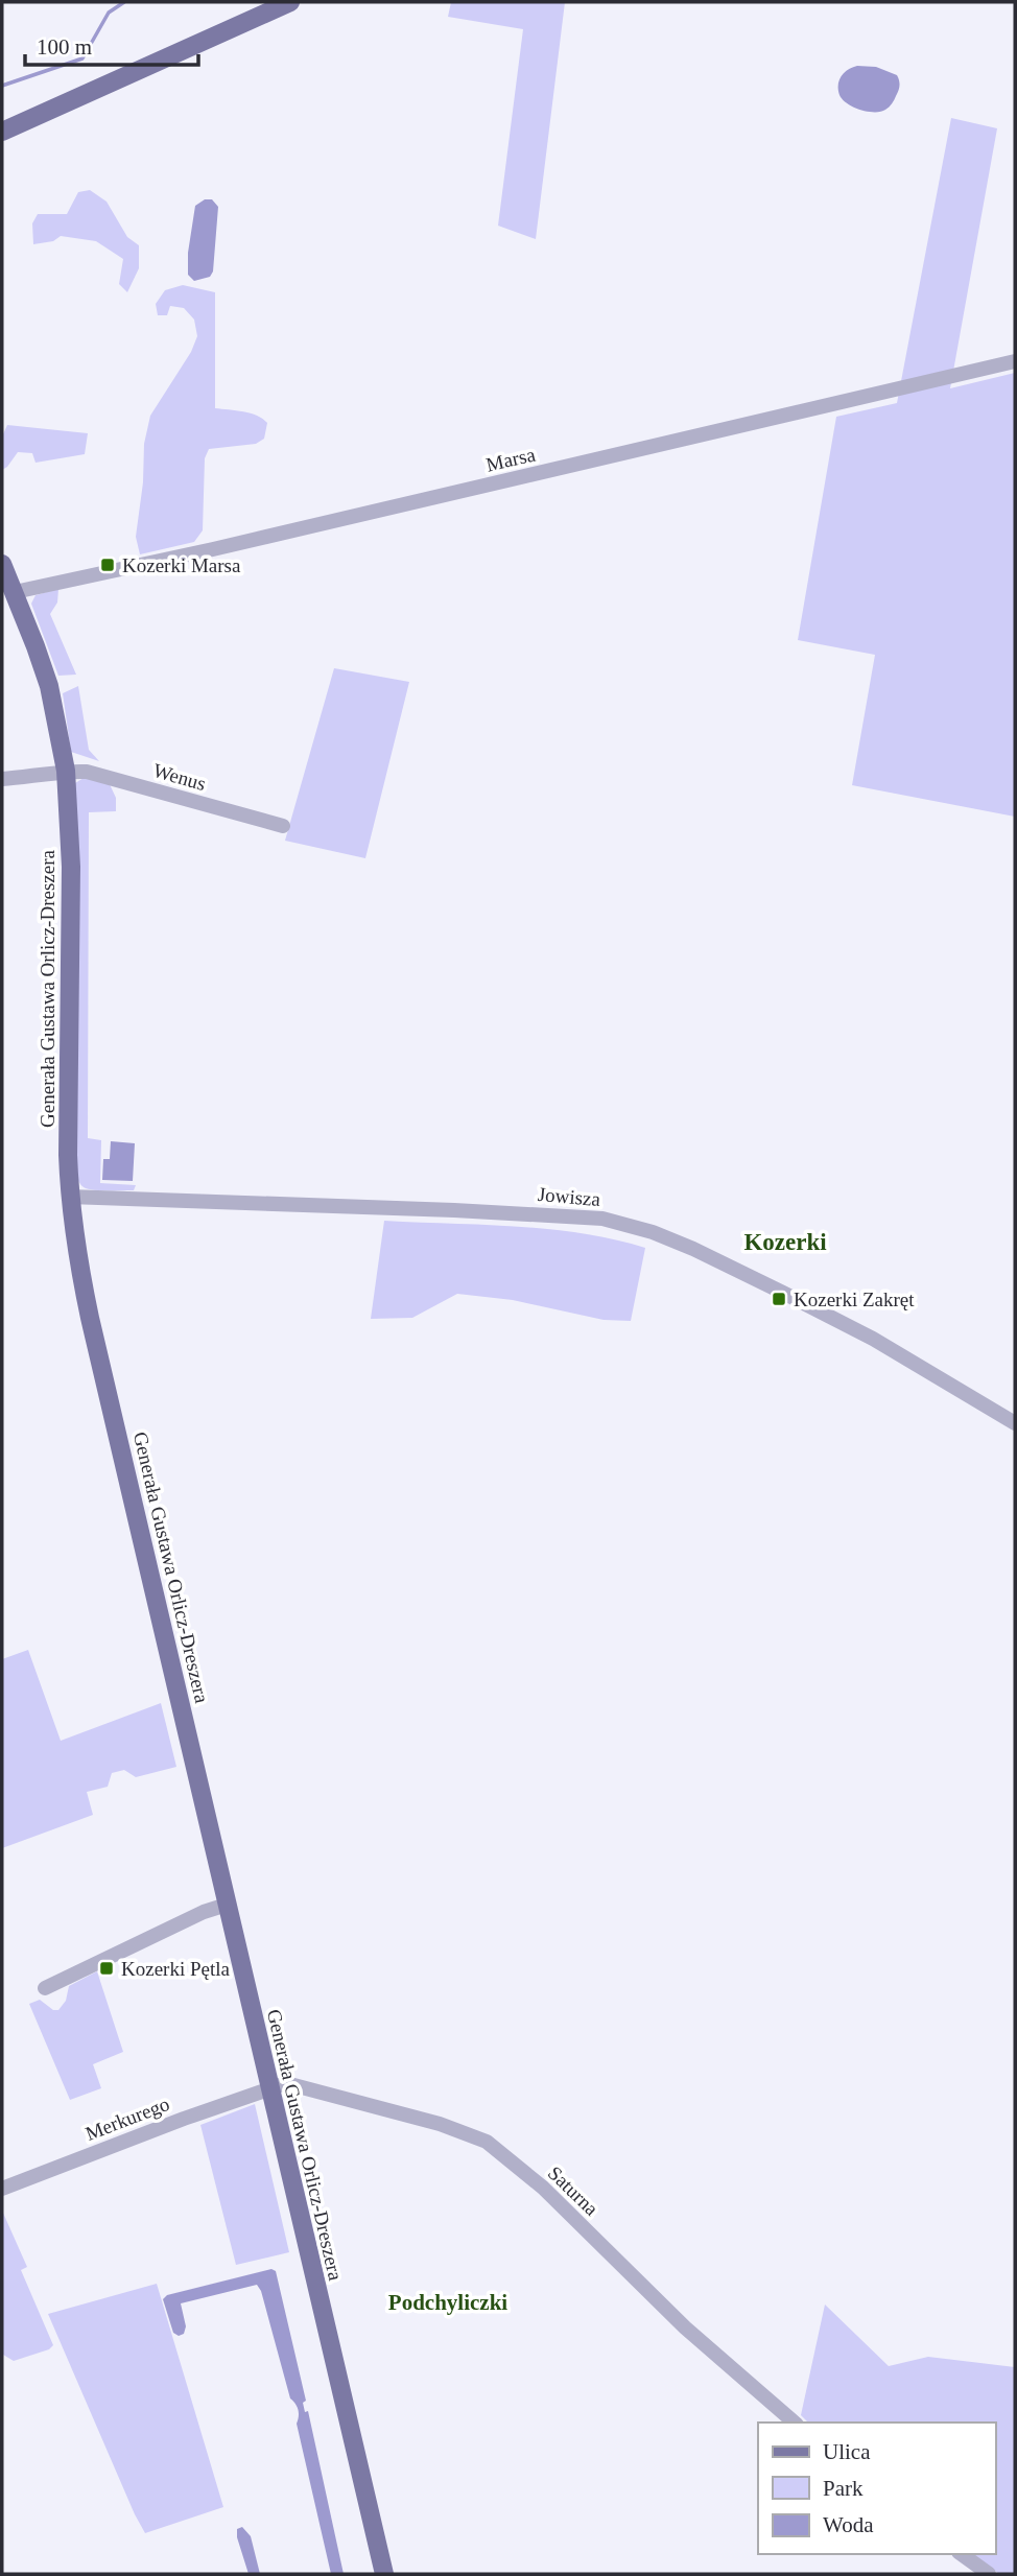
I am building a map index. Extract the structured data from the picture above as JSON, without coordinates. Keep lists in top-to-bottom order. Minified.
{"streets":{"main road":["Generała Gustawa Orlicz-Dreszera"],"street":["Marsa","Wenus","Jowisza","Merkurego","Saturna"]},"crossings":[["Marsa","Generała Gustawa Orlicz-Dreszera"],["Wenus","Generała Gustawa Orlicz-Dreszera"],["Generała Gustawa Orlicz-Dreszera","Jowisza"],["Generała Gustawa Orlicz-Dreszera","Merkurego"],["Generała Gustawa Orlicz-Dreszera","Saturna"],["Merkurego","Saturna"]],"districts":["Kozerki","Podchyliczki"],"places":{"transit":["Kozerki Marsa","Kozerki Zakręt","Kozerki Pętla"]},"legend":["Ulica","Park","Woda"],"scale_bar":"100 m"}
